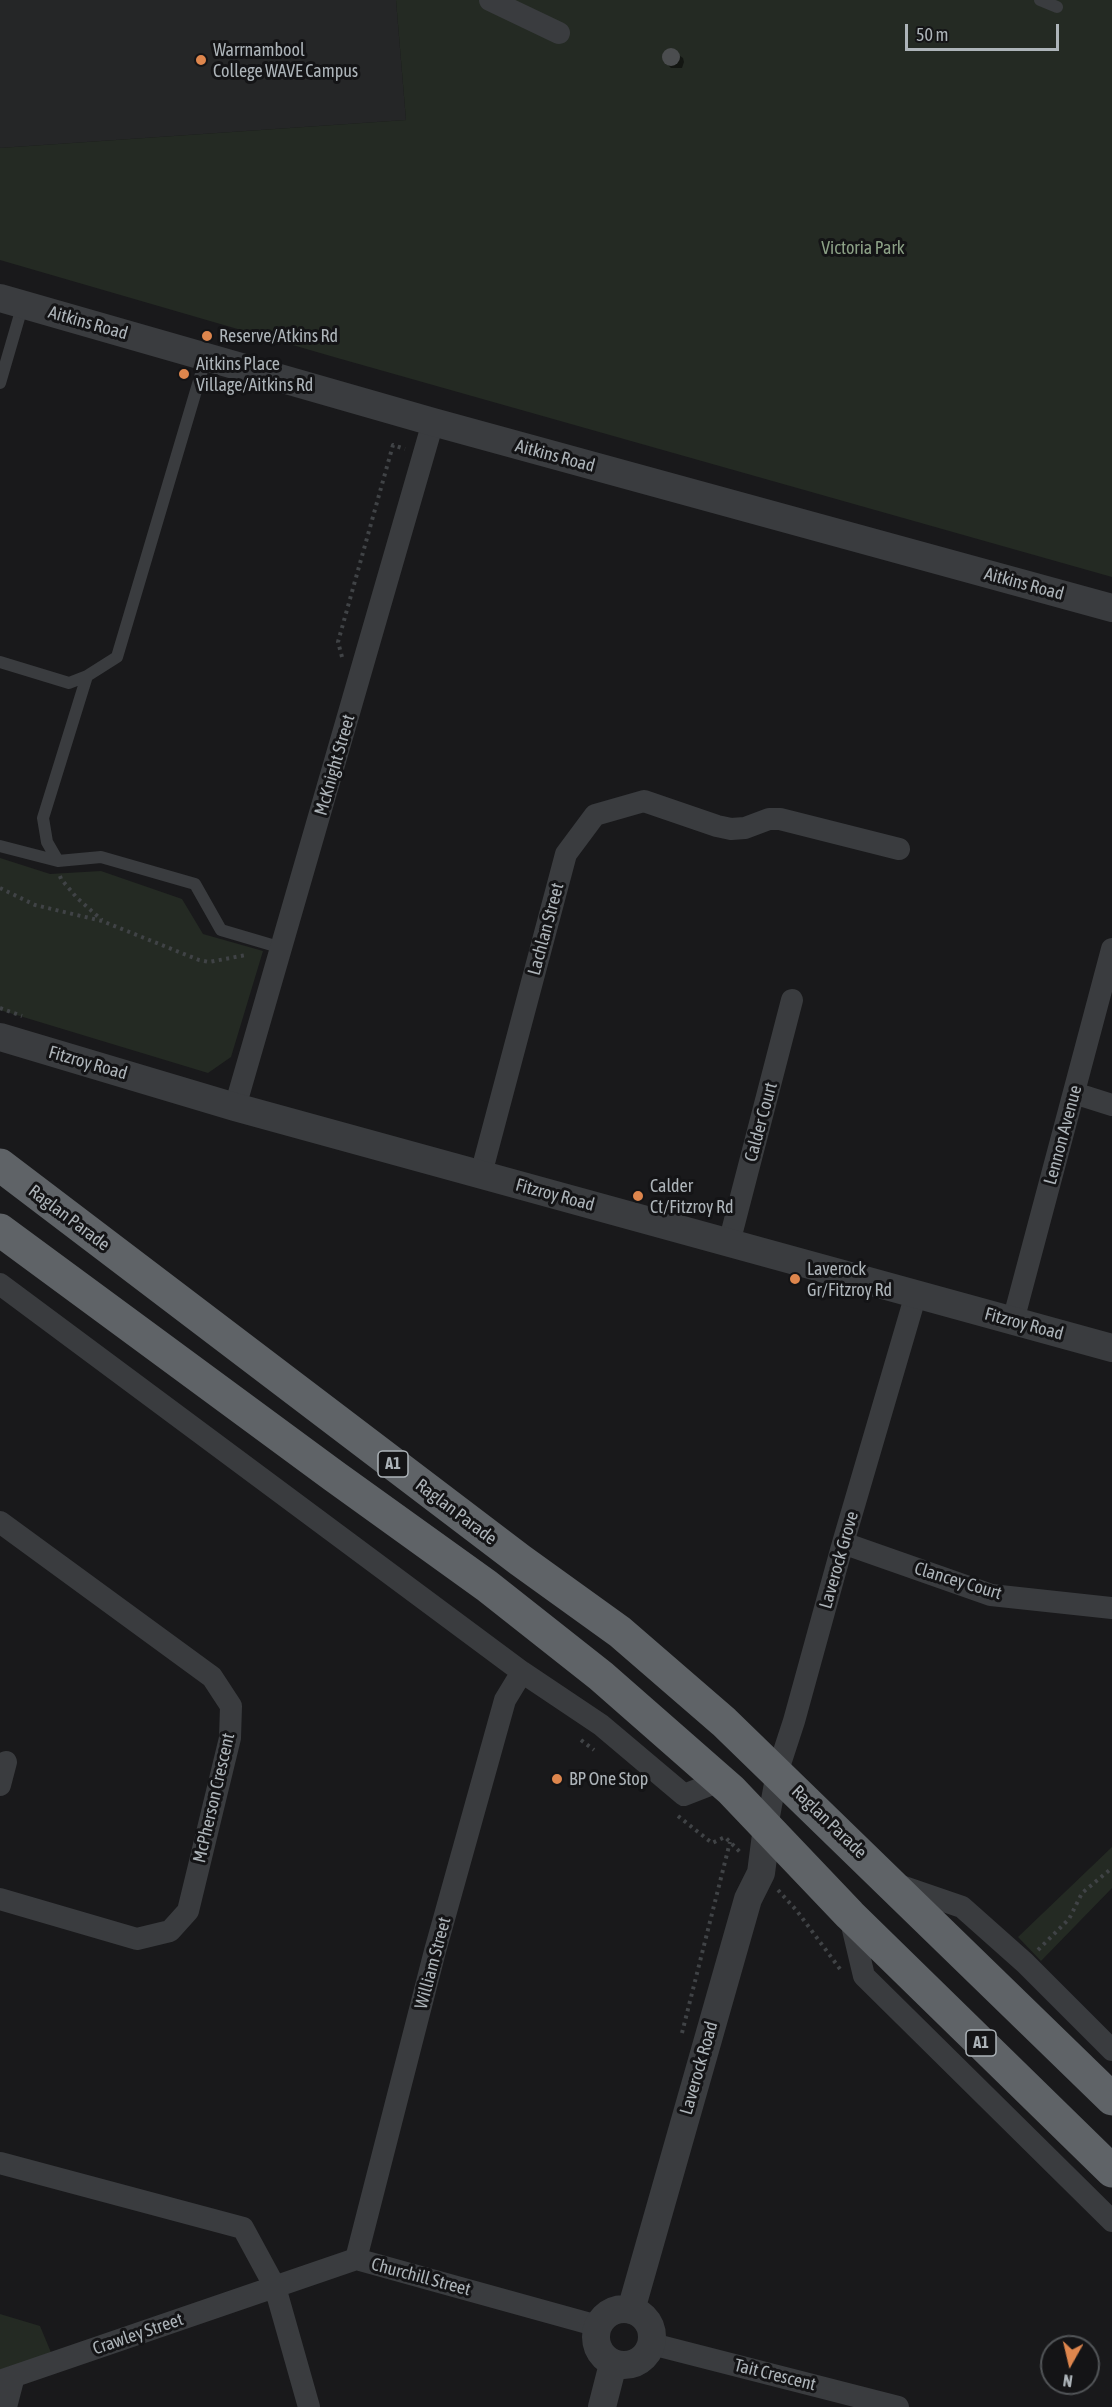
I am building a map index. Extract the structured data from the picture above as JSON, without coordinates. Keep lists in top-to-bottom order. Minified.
{"streets":{"highway":["Raglan Parade","A1"],"street":["Aitkins Road","McKnight Street","Lachlan Street","Fitzroy Road","Calder Court","Lennon Avenue","Laverock Grove","Clancey Court","McPherson Crescent","William Street","Laverock Road","Churchill Street","Crawley Street","Tait Crescent"]},"crossings":[["Aitkins Road","McKnight Street"],["McKnight Street","Fitzroy Road"],["Lachlan Street","Fitzroy Road"],["Fitzroy Road","Calder Court"],["Fitzroy Road","Lennon Avenue"],["Fitzroy Road","Laverock Grove"],["Raglan Parade","Laverock Grove"],["A1","Laverock Grove"],["A1","Laverock Road"],["Laverock Grove","Clancey Court"],["Laverock Grove","Laverock Road"],["William Street","Churchill Street"],["Laverock Road","Churchill Street"],["Laverock Road","Tait Crescent"],["Churchill Street","Crawley Street"],["Churchill Street","Tait Crescent"]],"parks":["Victoria Park"],"places":["Warrnambool College WAVE Campus","Reserve/Atkins Rd","Aitkins Place Village/Aitkins Rd","Calder Ct/Fitzroy Rd","Laverock Gr/Fitzroy Rd","BP One Stop"],"scale_bar":"50 m","north":"bottom"}
